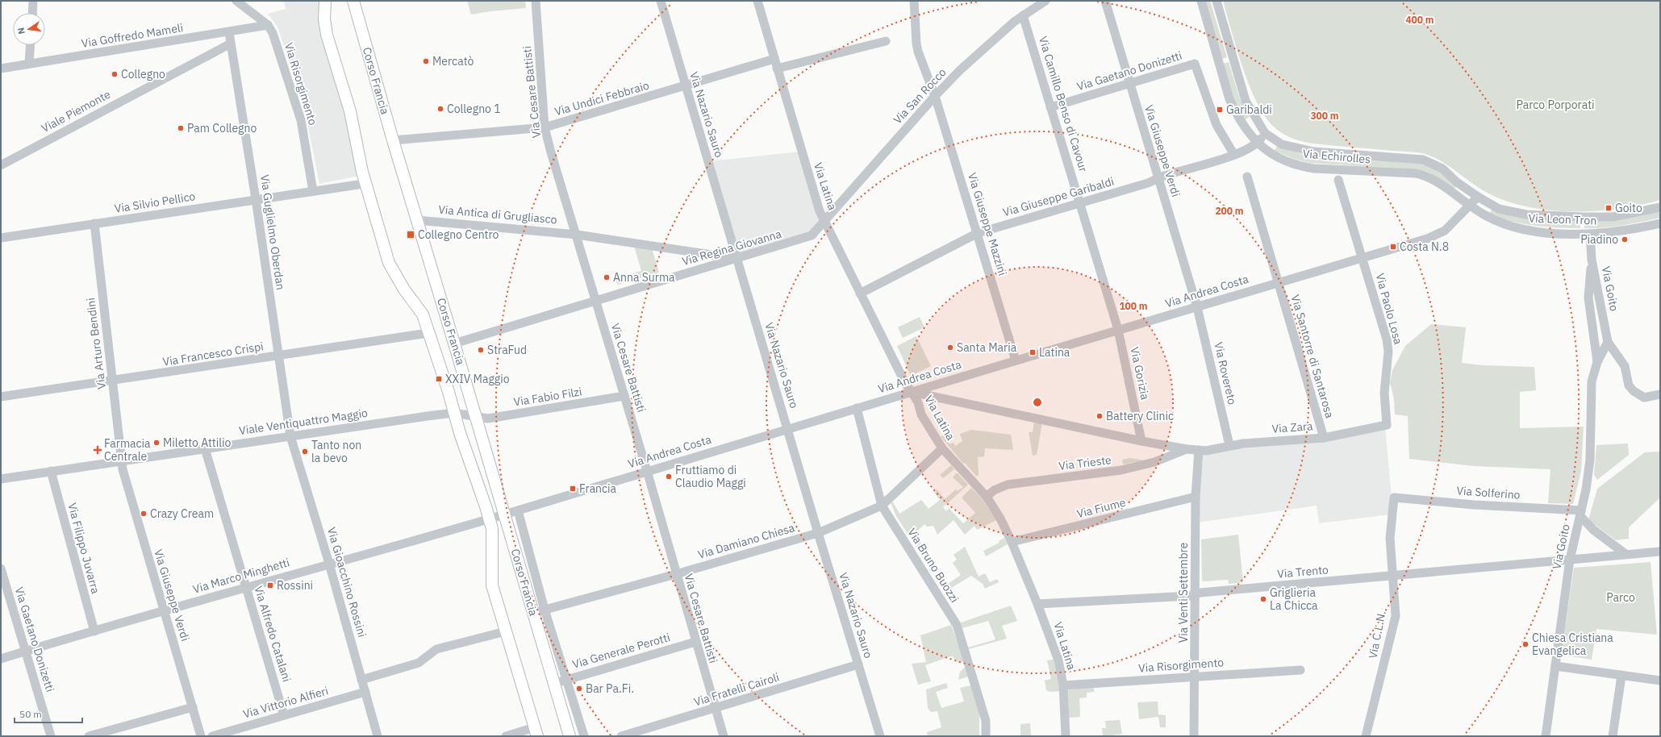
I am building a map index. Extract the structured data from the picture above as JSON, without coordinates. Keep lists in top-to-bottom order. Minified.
{"streets":{"main road":["Corso Francia"],"street":["Via Goffredo Mameli","Via Gaetano Donizetti","Via Risorgimento","Via Cesare Battisti","Via San Rocco","Via Undici Febbraio","Via Camillo Benso di Cavour","Viale Piemonte","Via Nazario Sauro","Via Giuseppe Verdi","Via Echirolles","Via Latina","Via Giuseppe Garibaldi","Via Silvio Pellico","Via Antica di Grugliasco","Via Leon Tron","Via Giuseppe Mazzini","Via Guglielmo Oberdan","Via Regina Giovanna","Via Goito","Via Andrea Costa","Via Paolo Losa","Via Arturo Bendini","Via Francesco Crispi","Via Santorre di Santarosa","Via Gorizia","Via Rovereto","Via Fabio Filzi","Viale Ventiquattro Maggio","Via Zara","Via Trieste","Via Solferino","Via Fiume","Via Damiano Chiesa","Via Filippo Juvarra","Via Bruno Buozzi","Via Trento","Via Marco Minghetti","Via Gioacchino Rossini","Via Venti Settembre","Via Alfredo Catalani","Via C.L.N.","Via Generale Perotti","Via Fratelli Cairoli","Via Vittorio Alfieri"]},"crossings":[["Via Goffredo Mameli","Via Risorgimento"],["Via Goffredo Mameli","Via Guglielmo Oberdan"],["Via Gaetano Donizetti","Via Camillo Benso di Cavour"],["Via Gaetano Donizetti","Via Giuseppe Verdi"],["Via Gaetano Donizetti","Via Giuseppe Garibaldi"],["Via Gaetano Donizetti","Via Marco Minghetti"],["Corso Francia","Via Undici Febbraio"],["Corso Francia","Via Antica di Grugliasco"],["Corso Francia","Via Regina Giovanna"],["Corso Francia","Via Andrea Costa"],["Corso Francia","Via Francesco Crispi"],["Corso Francia","Via Fabio Filzi"],["Corso Francia","Viale Ventiquattro Maggio"],["Corso Francia","Via Damiano Chiesa"],["Corso Francia","Via Marco Minghetti"],["Corso Francia","Via Generale Perotti"],["Via Risorgimento","Via Latina"],["Via Risorgimento","Via Silvio Pellico"],["Via Risorgimento","Via Venti Settembre"],["Via Cesare Battisti","Via Undici Febbraio"],["Via Cesare Battisti","Via Antica di Grugliasco"],["Via Cesare Battisti","Via Regina Giovanna"],["Via Cesare Battisti","Via Andrea Costa"],["Via Cesare Battisti","Via Fabio Filzi"],["Via Cesare Battisti","Via Damiano Chiesa"],["Via Cesare Battisti","Via Generale Perotti"],["Via Cesare Battisti","Via Fratelli Cairoli"],["Via San Rocco","Via Camillo Benso di Cavour"],["Via San Rocco","Via Latina"],["Via San Rocco","Via Giuseppe Mazzini"],["Via San Rocco","Via Regina Giovanna"],["Via Undici Febbraio","Via Nazario Sauro"],["Via Undici Febbraio","Via Latina"],["Via Camillo Benso di Cavour","Via Giuseppe Garibaldi"],["Via Camillo Benso di Cavour","Via Andrea Costa"],["Via Camillo Benso di Cavour","Via Gorizia"],["Viale Piemonte","Via Guglielmo Oberdan"],["Via Nazario Sauro","Via Regina Giovanna"],["Via Nazario Sauro","Via Andrea Costa"],["Via Nazario Sauro","Via Damiano Chiesa"],["Via Nazario Sauro","Via Fratelli Cairoli"],["Via Giuseppe Verdi","Via Giuseppe Garibaldi"],["Via Giuseppe Verdi","Via Andrea Costa"],["Via Giuseppe Verdi","Via Arturo Bendini"],["Via Giuseppe Verdi","Via Rovereto"],["Via Giuseppe Verdi","Viale Ventiquattro Maggio"],["Via Giuseppe Verdi","Via Marco Minghetti"],["Via Echirolles","Via Giuseppe Garibaldi"],["Via Echirolles","Via Leon Tron"],["Via Echirolles","Via Andrea Costa"],["Via Latina","Via Giuseppe Garibaldi"],["Via Latina","Via Regina Giovanna"],["Via Latina","Via Andrea Costa"],["Via Latina","Via Zara"],["Via Latina","Via Trieste"],["Via Latina","Via Fiume"],["Via Latina","Via Damiano Chiesa"],["Via Latina","Via Trento"],["Via Giuseppe Garibaldi","Via Giuseppe Mazzini"],["Via Silvio Pellico","Via Guglielmo Oberdan"],["Via Silvio Pellico","Via Arturo Bendini"],["Via Leon Tron","Via Goito"],["Via Leon Tron","Via Andrea Costa"],["Via Giuseppe Mazzini","Via Andrea Costa"],["Via Guglielmo Oberdan","Via Francesco Crispi"],["Via Guglielmo Oberdan","Viale Ventiquattro Maggio"],["Via Guglielmo Oberdan","Via Gioacchino Rossini"],["Via Goito","Via Solferino"],["Via Goito","Via Trento"],["Via Andrea Costa","Via Paolo Losa"],["Via Andrea Costa","Via Santorre di Santarosa"],["Via Andrea Costa","Via Gorizia"],["Via Andrea Costa","Via Rovereto"],["Via Andrea Costa","Via Zara"],["Via Andrea Costa","Via Bruno Buozzi"],["Via Andrea Costa","Via Marco Minghetti"],["Via Paolo Losa","Via Zara"],["Via Arturo Bendini","Via Francesco Crispi"],["Via Arturo Bendini","Viale Ventiquattro Maggio"],["Via Santorre di Santarosa","Via Zara"],["Via Gorizia","Via Zara"],["Via Rovereto","Via Zara"],["Via Fabio Filzi","Viale Ventiquattro Maggio"],["Viale Ventiquattro Maggio","Via Filippo Juvarra"],["Viale Ventiquattro Maggio","Via Gioacchino Rossini"],["Viale Ventiquattro Maggio","Via Alfredo Catalani"],["Via Zara","Via Trieste"],["Via Zara","Via Venti Settembre"],["Via Solferino","Via C.L.N."],["Via Fiume","Via Venti Settembre"],["Via Damiano Chiesa","Via Bruno Buozzi"],["Via Filippo Juvarra","Via Marco Minghetti"],["Via Trento","Via Venti Settembre"],["Via Trento","Via C.L.N."],["Via Marco Minghetti","Via Gioacchino Rossini"],["Via Marco Minghetti","Via Alfredo Catalani"],["Via Gioacchino Rossini","Via Vittorio Alfieri"],["Via Alfredo Catalani","Via Vittorio Alfieri"]],"parks":["Parco Porporati","Parco"],"places":{"other":["Mercatò","Collegno","Collegno 1","Pam Collegno","Piadino","Anna Surma","Santa Maria","StraFud","Battery Clinic","Miletto Attilio","Tanto non la bevo","Fruttiamo di Claudio Maggi","Crazy Cream","Griglieria La Chicca","Chiesa Cristiana Evangelica","Bar Pa.Fi."],"transit":["Garibaldi","Goito","Collegno Centro","Costa N.8","Latina","XXIV Maggio","Francia","Rossini"],"health":["Farmacia Centrale"]},"scale_bar":"50 m","north":"left","rings":["400 m","300 m","200 m","100 m"]}
